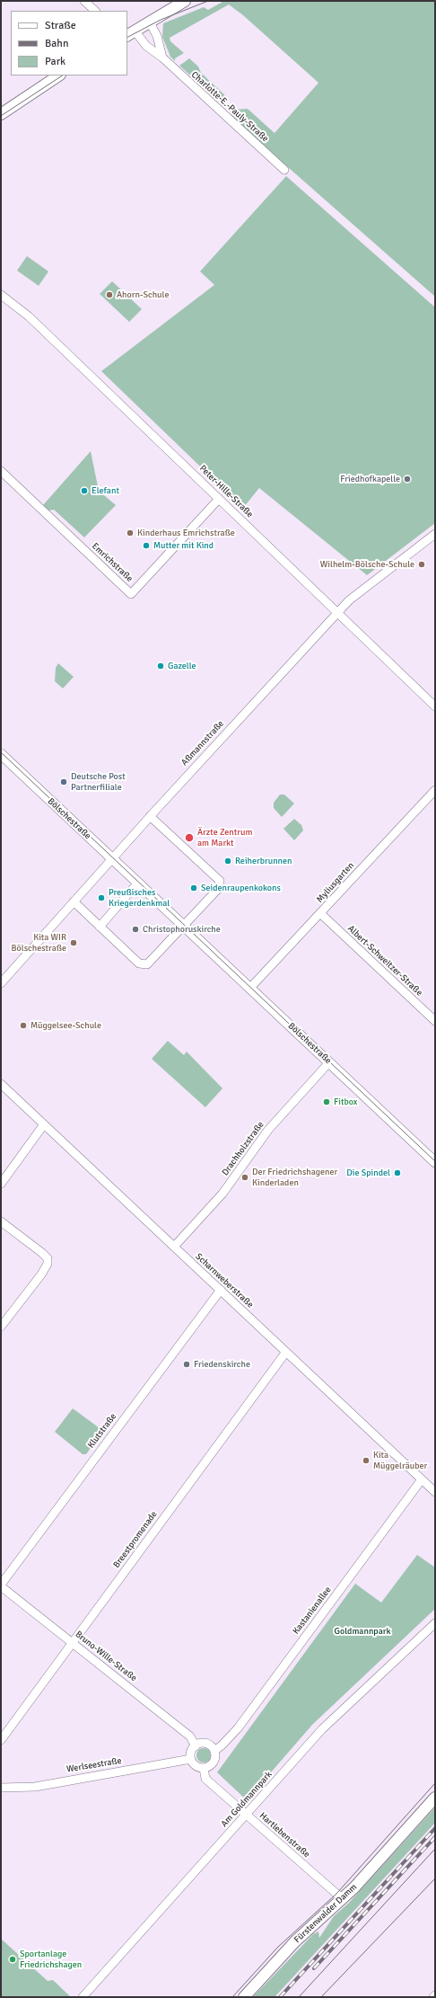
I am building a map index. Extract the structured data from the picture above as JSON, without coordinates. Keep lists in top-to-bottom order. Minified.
{"streets":{"main road":["Fürstenwalder Damm"],"street":["Charlotte-E.-Pauly-Straße","Peter-Hille-Straße","Emrichstraße","Aßmannstraße","Bölschestraße","Myliusgarten","Albert-Schweitzer-Straße","Drachholzstraße","Scharnweberstraße","Klutstraße","Breestpromenade","Kastanienallee","Bruno-Wille-Straße","Werlseestraße","Am Goldmannpark","Hartlebenstraße"]},"crossings":[["Peter-Hille-Straße","Emrichstraße"],["Peter-Hille-Straße","Aßmannstraße"],["Aßmannstraße","Bölschestraße"],["Bölschestraße","Myliusgarten"],["Bölschestraße","Drachholzstraße"],["Myliusgarten","Albert-Schweitzer-Straße"],["Drachholzstraße","Scharnweberstraße"],["Scharnweberstraße","Klutstraße"],["Scharnweberstraße","Breestpromenade"],["Scharnweberstraße","Kastanienallee"],["Klutstraße","Bruno-Wille-Straße"],["Breestpromenade","Bruno-Wille-Straße"],["Kastanienallee","Bruno-Wille-Straße"],["Kastanienallee","Werlseestraße"],["Kastanienallee","Hartlebenstraße"],["Bruno-Wille-Straße","Werlseestraße"],["Bruno-Wille-Straße","Hartlebenstraße"],["Werlseestraße","Hartlebenstraße"],["Am Goldmannpark","Hartlebenstraße"],["Hartlebenstraße","Fürstenwalder Damm"]],"parks":["Goldmannpark"],"places":["Ahorn-Schule","Friedhofkapelle","Elefant","Kinderhaus Emrichstraße","Mutter mit Kind","Wilhelm-Bölsche-Schule","Gazelle","Deutsche Post Partnerfiliale","Ärzte Zentrum am Markt","Reiherbrunnen","Seidenraupenkokons","Preußisches Kriegerdenkmal","Christophoruskirche","Kita WIR Bölschestraße","Müggelsee-Schule","Fitbox","Die Spindel","Der Friedrichshagener Kinderladen","Friedenskirche","Kita Müggelräuber","Sportanlage Friedrichshagen"],"legend":["Straße","Bahn","Park"]}
